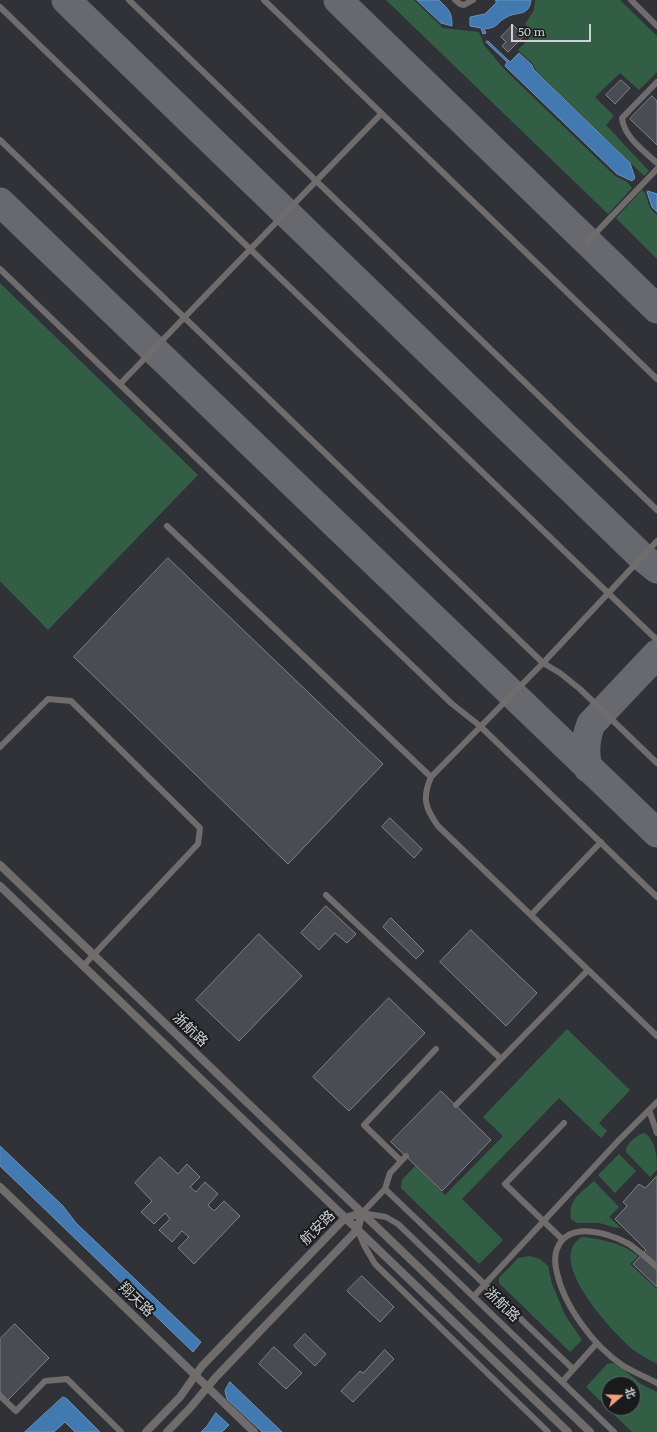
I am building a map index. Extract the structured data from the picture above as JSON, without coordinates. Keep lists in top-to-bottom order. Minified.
{"streets":{"street":["浙航路","航安路","翔天路"]},"crossings":[["浙航路","航安路"],["航安路","翔天路"]],"scale_bar":"50 m","north":"right"}
